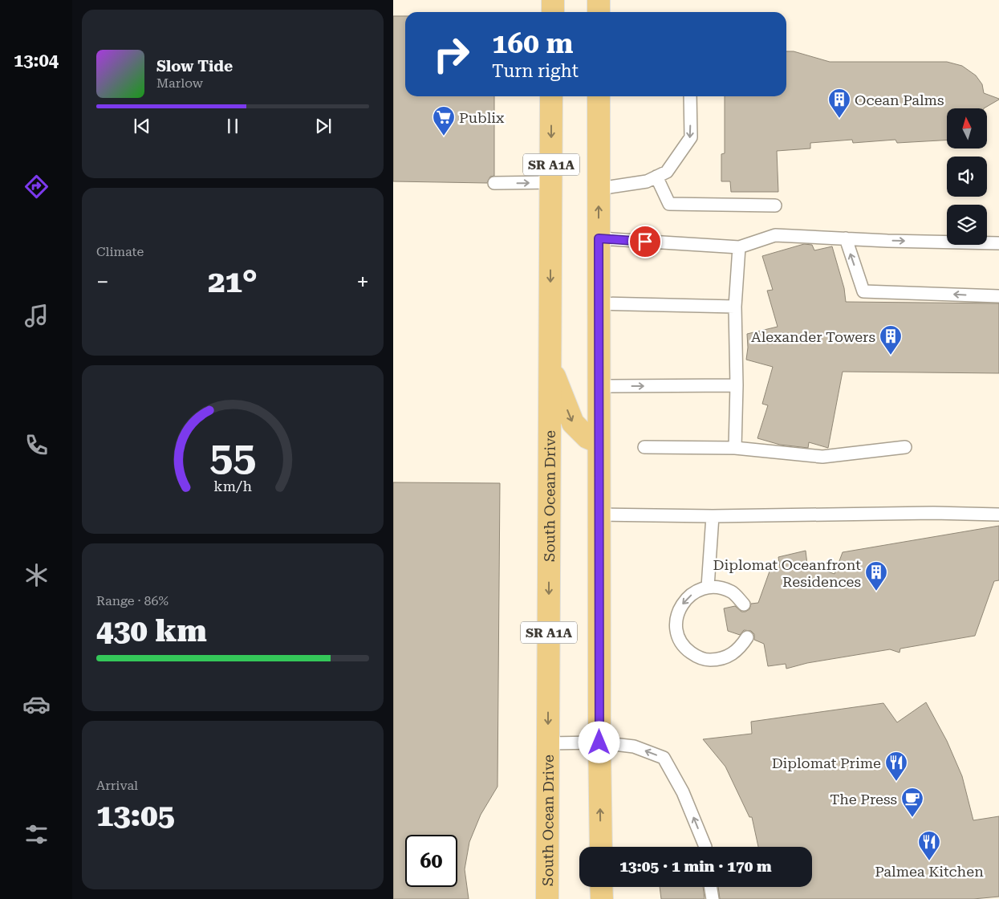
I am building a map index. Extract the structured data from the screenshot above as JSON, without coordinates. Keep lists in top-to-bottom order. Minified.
{"streets":{"main road":["SR A1A","South Ocean Drive"]},"places":{"building":["Ocean Palms","Alexander Towers","Diplomat Oceanfront Residences"],"supermarket":["Publix"],"restaurant":["Diplomat Prime","Palmea Kitchen"],"cafe":["The Press"]},"north":"top","page":{"tabs":"13:04","turn":["160 m","Turn right"],"song":["Slow Tide","Marlow"],"tile":["Climate",["Range · 86%","430 km"],["Arrival","13:05"]],"heat":["−","21°","+"],"limit":"60","trip":"13:05 · 1 min · 170 m","gauge":["55","km/h"]}}
